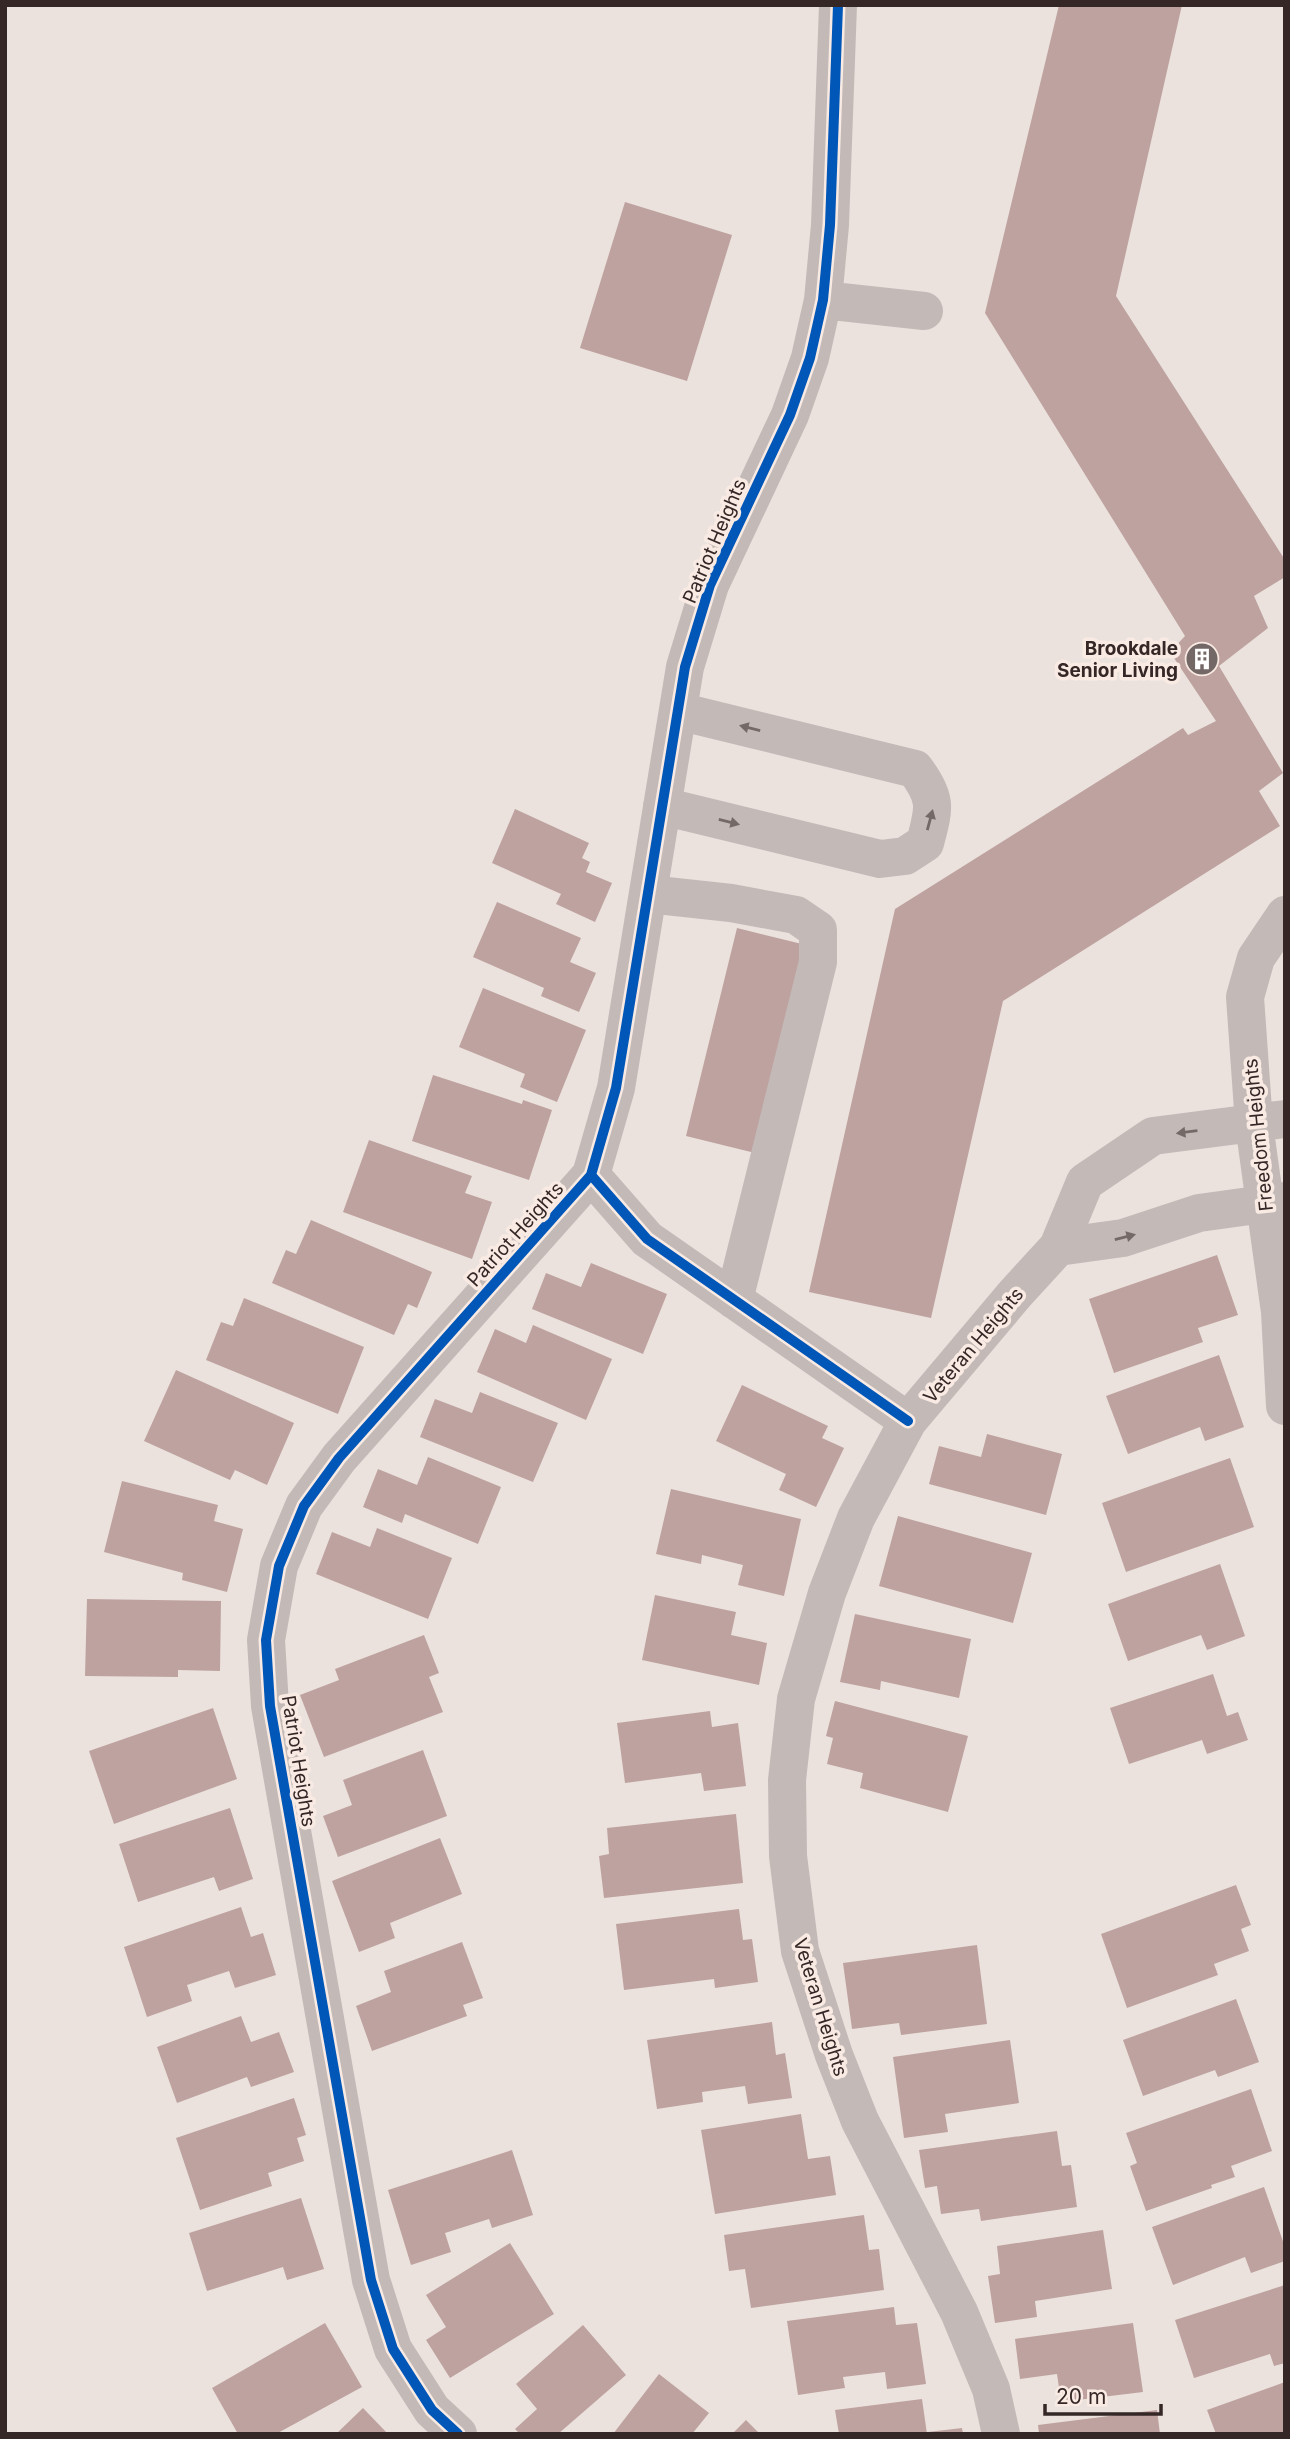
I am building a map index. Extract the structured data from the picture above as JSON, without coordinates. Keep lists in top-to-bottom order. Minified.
{"streets":{"street":["Patriot Heights","Freedom Heights","Veteran Heights"]},"crossings":[["Freedom Heights","Veteran Heights"]],"places":{"building":["Brookdale Senior Living"]},"scale_bar":"20 m"}
